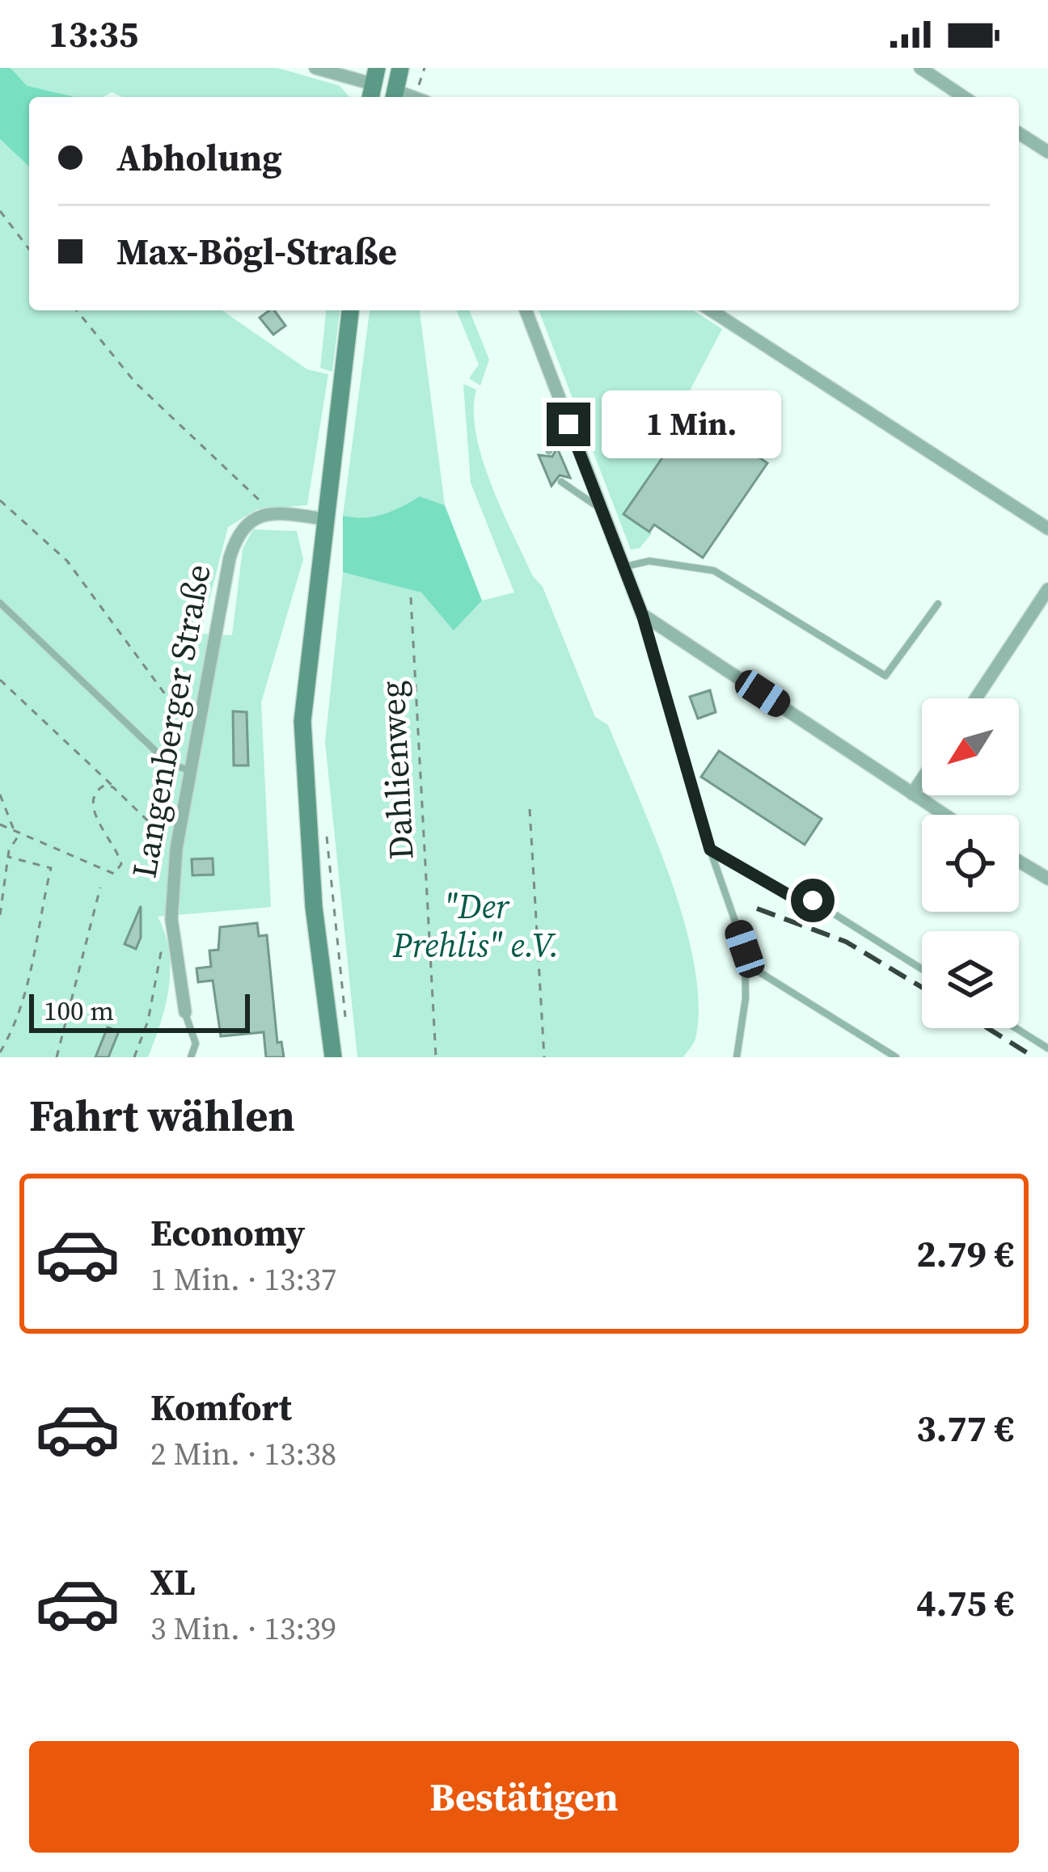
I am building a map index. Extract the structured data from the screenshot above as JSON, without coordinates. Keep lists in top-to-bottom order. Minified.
{"streets":{"street":["Langenberger Straße"],"path":["Dahlienweg"]},"parks":["\"Der Prehlis\" e.V."],"scale_bar":"100 m","north":"bottom left","page":{"status":"13:35","banner":["Abholung","Max-Bögl-Straße"],"bubble":"1 Min.","scale":"100 m","heading":"Fahrt wählen","list":[{"name":"Economy","note":"1 Min. · 13:37","value":"2.79 €"},{"name":"Komfort","note":"2 Min. · 13:38","value":"3.77 €"},{"name":"XL","note":"3 Min. · 13:39","value":"4.75 €"}],"buttons":"Bestätigen"}}
